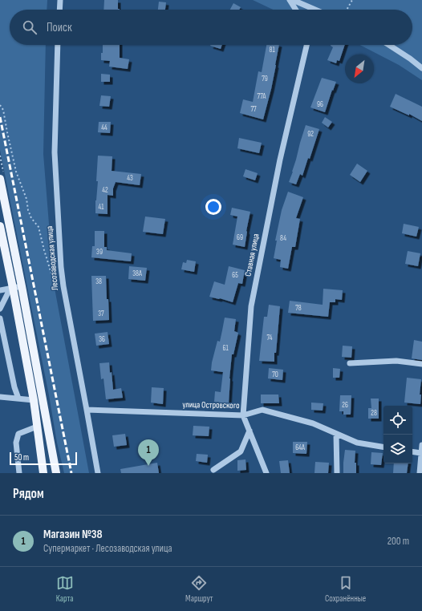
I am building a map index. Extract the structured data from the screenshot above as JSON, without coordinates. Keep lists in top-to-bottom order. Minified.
{"streets":{"street":["Ставная улица","Лесозаводская улица","улица Островского"]},"crossings":[["Ставная улица","улица Островского"],["Лесозаводская улица","улица Островского"]],"house_numbers":["81","79","77А","96","77","44","92","43","42","41","69","84","39","38А","65","38","78","37","74","36","61","70","26","28","64А"],"scale_bar":"50 m","north":"bottom left","page":{"search":"Поиск","pins":"1","scale":"50 m","heading":"Рядом","list":[{"mark":"1","name":"Магазин №38","note":"Супермаркет · Лесозаводская улица","value":"200 m"}],"nav":["Карта","Маршрут","Сохранённые"]}}
